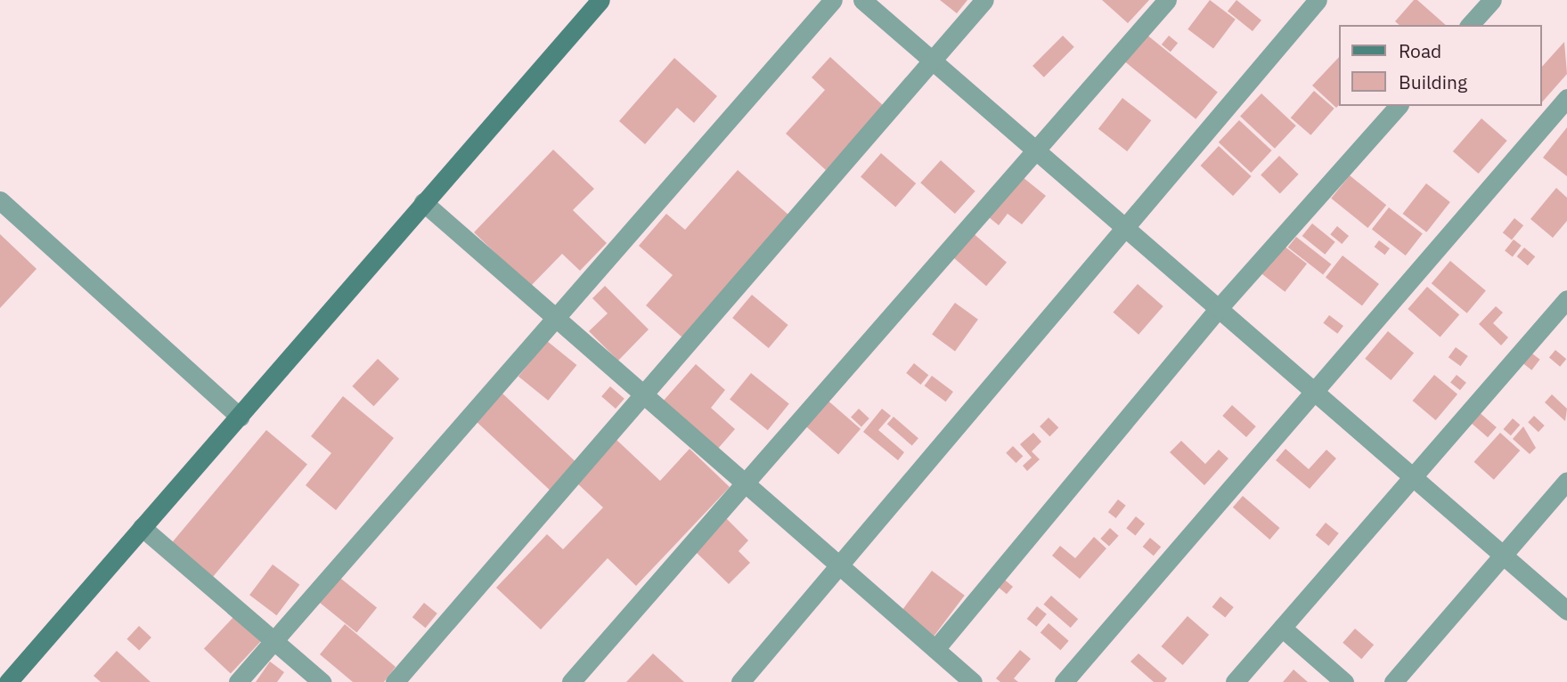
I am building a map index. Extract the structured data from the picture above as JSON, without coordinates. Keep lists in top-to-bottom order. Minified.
{"legend":["Road","Building"]}
